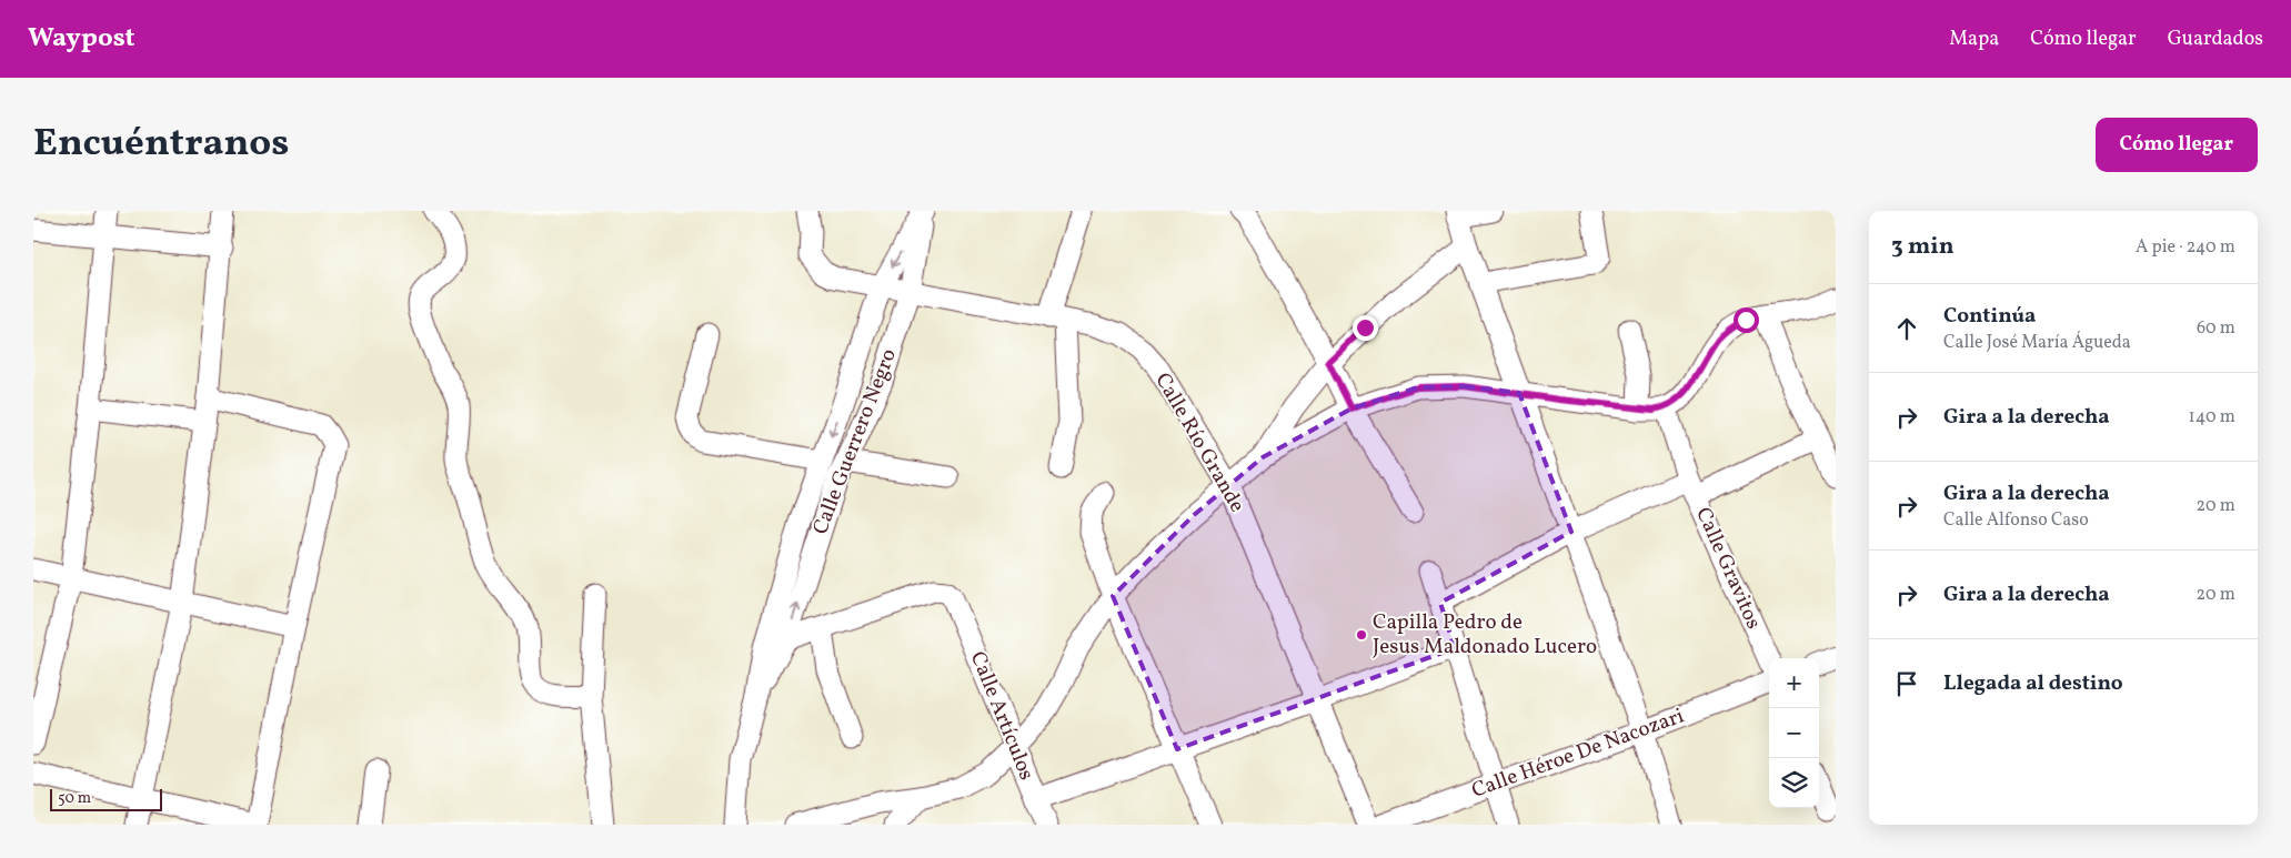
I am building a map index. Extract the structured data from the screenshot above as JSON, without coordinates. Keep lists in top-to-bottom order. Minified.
{"streets":{"street":["Calle Guerrero Negro","Calle Río Grande","Calle Gravitos","Calle Artículos","Calle Héroe De Nacozari"]},"crossings":[["Calle Guerrero Negro","Calle Río Grande"]],"places":["Capilla Pedro de Jesus Maldonado Lucero"],"scale_bar":"50 m","page":{"header":"Waypost","nav":["Mapa","Cómo llegar","Guardados"],"title":"Encuéntranos","buttons":"Cómo llegar","heading":["3 min","A pie · 240 m"],"list":[["Continúa","Calle José María Águeda","60 m"],["Gira a la derecha","140 m"],["Gira a la derecha","Calle Alfonso Caso","20 m"],["Gira a la derecha","20 m"],"Llegada al destino"],"map_buttons":["+","−"],"scale":"50 m"}}
